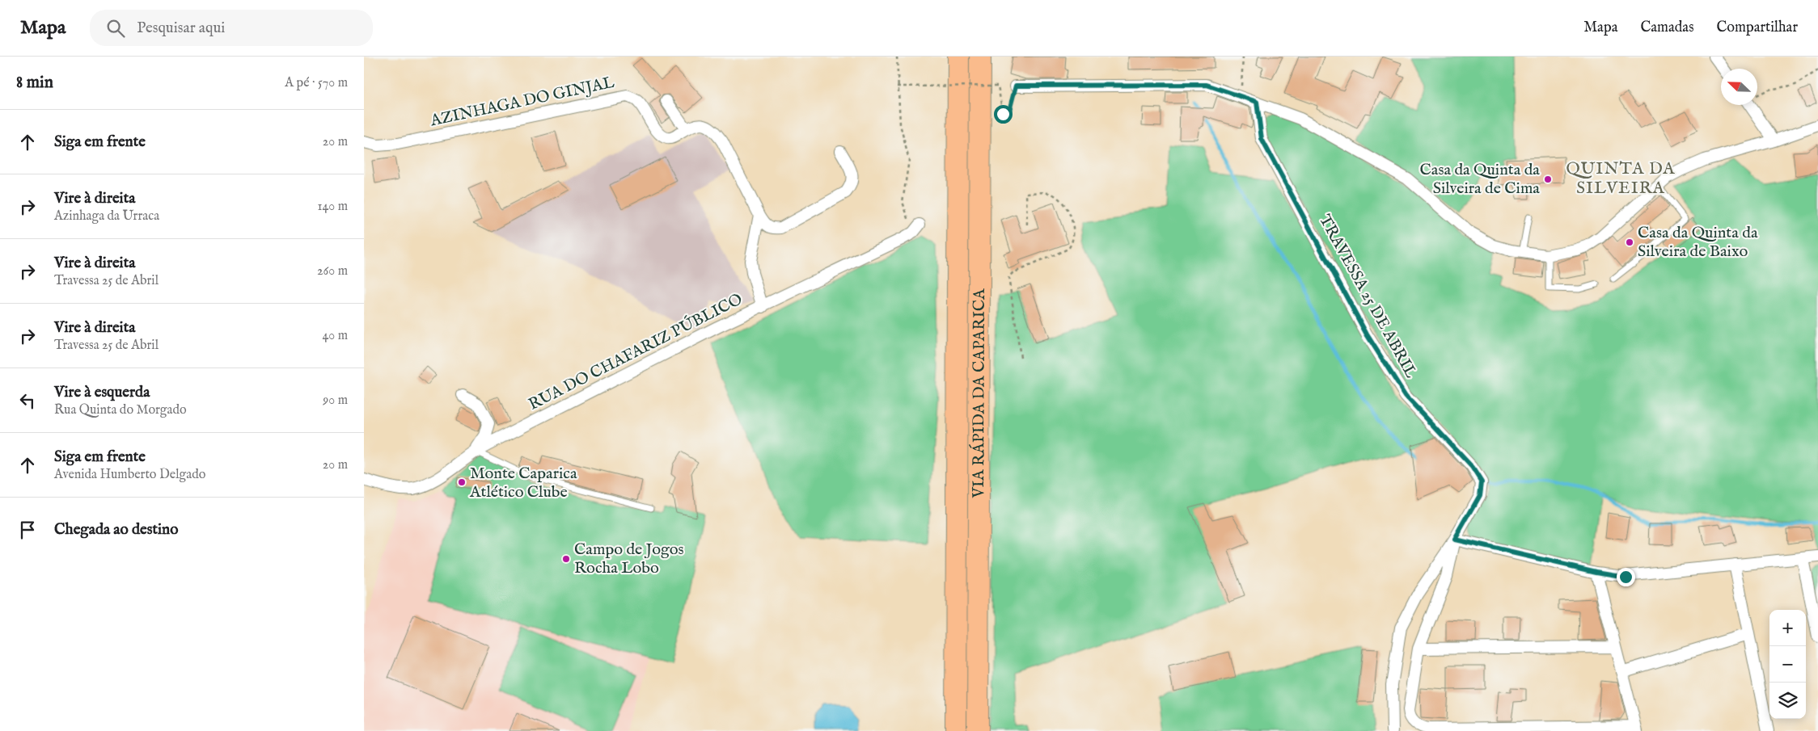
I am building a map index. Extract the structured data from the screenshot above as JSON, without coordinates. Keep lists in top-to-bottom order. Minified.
{"streets":{"highway":["VIA RÁPIDA DA CAPARICA"],"street":["AZINHAGA DO GINJAL","TRAVESSA 25 DE ABRIL","RUA DO CHAFARIZ PÚBLICO"]},"districts":["QUINTA DA SILVEIRA"],"places":["Casa da Quinta da Silveira de Cima","Casa da Quinta da Silveira de Baixo","Monte Caparica Atlético Clube","Campo de Jogos Rocha Lobo"],"north":"top left","page":{"header":"Mapa","search":"Pesquisar aqui","nav":["Mapa","Camadas","Compartilhar"],"heading":["8 min","A pé · 570 m"],"list":[["Siga em frente","20 m"],["Vire à direita","Azinhaga da Urraca","140 m"],["Vire à direita","Travessa 25 de Abril","260 m"],["Vire à direita","Travessa 25 de Abril","40 m"],["Vire à esquerda","Rua Quinta do Morgado","90 m"],["Siga em frente","Avenida Humberto Delgado","20 m"],"Chegada ao destino"],"map_buttons":["+","−"]}}
